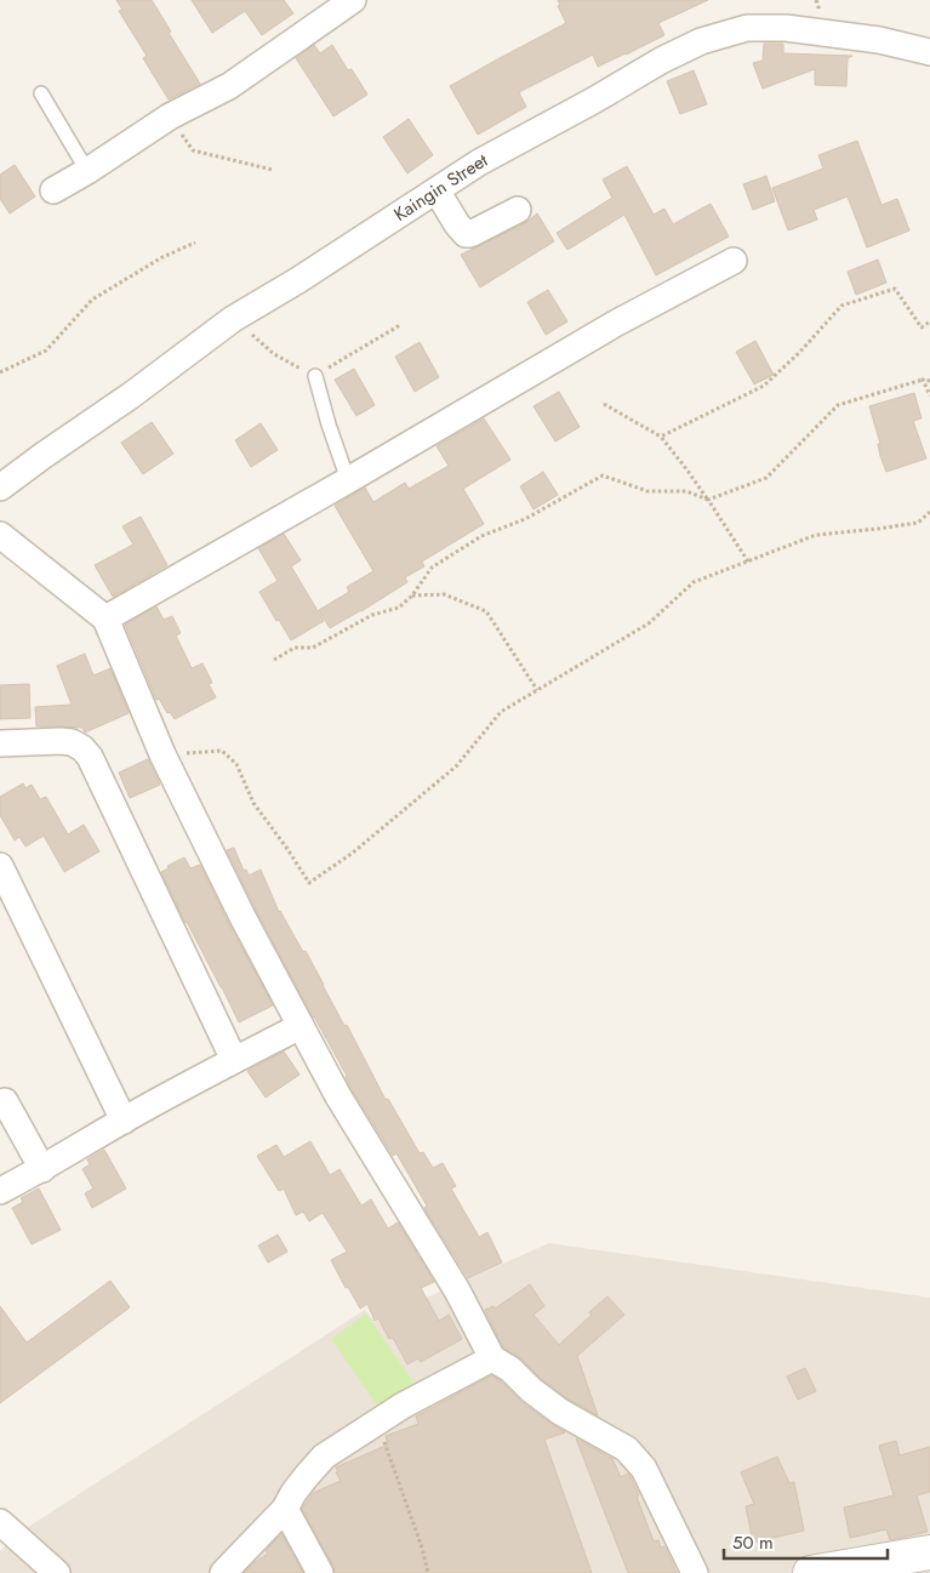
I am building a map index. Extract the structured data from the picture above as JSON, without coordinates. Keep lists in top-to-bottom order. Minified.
{"streets":{"street":["Kaingin Street"]},"scale_bar":"50 m"}
